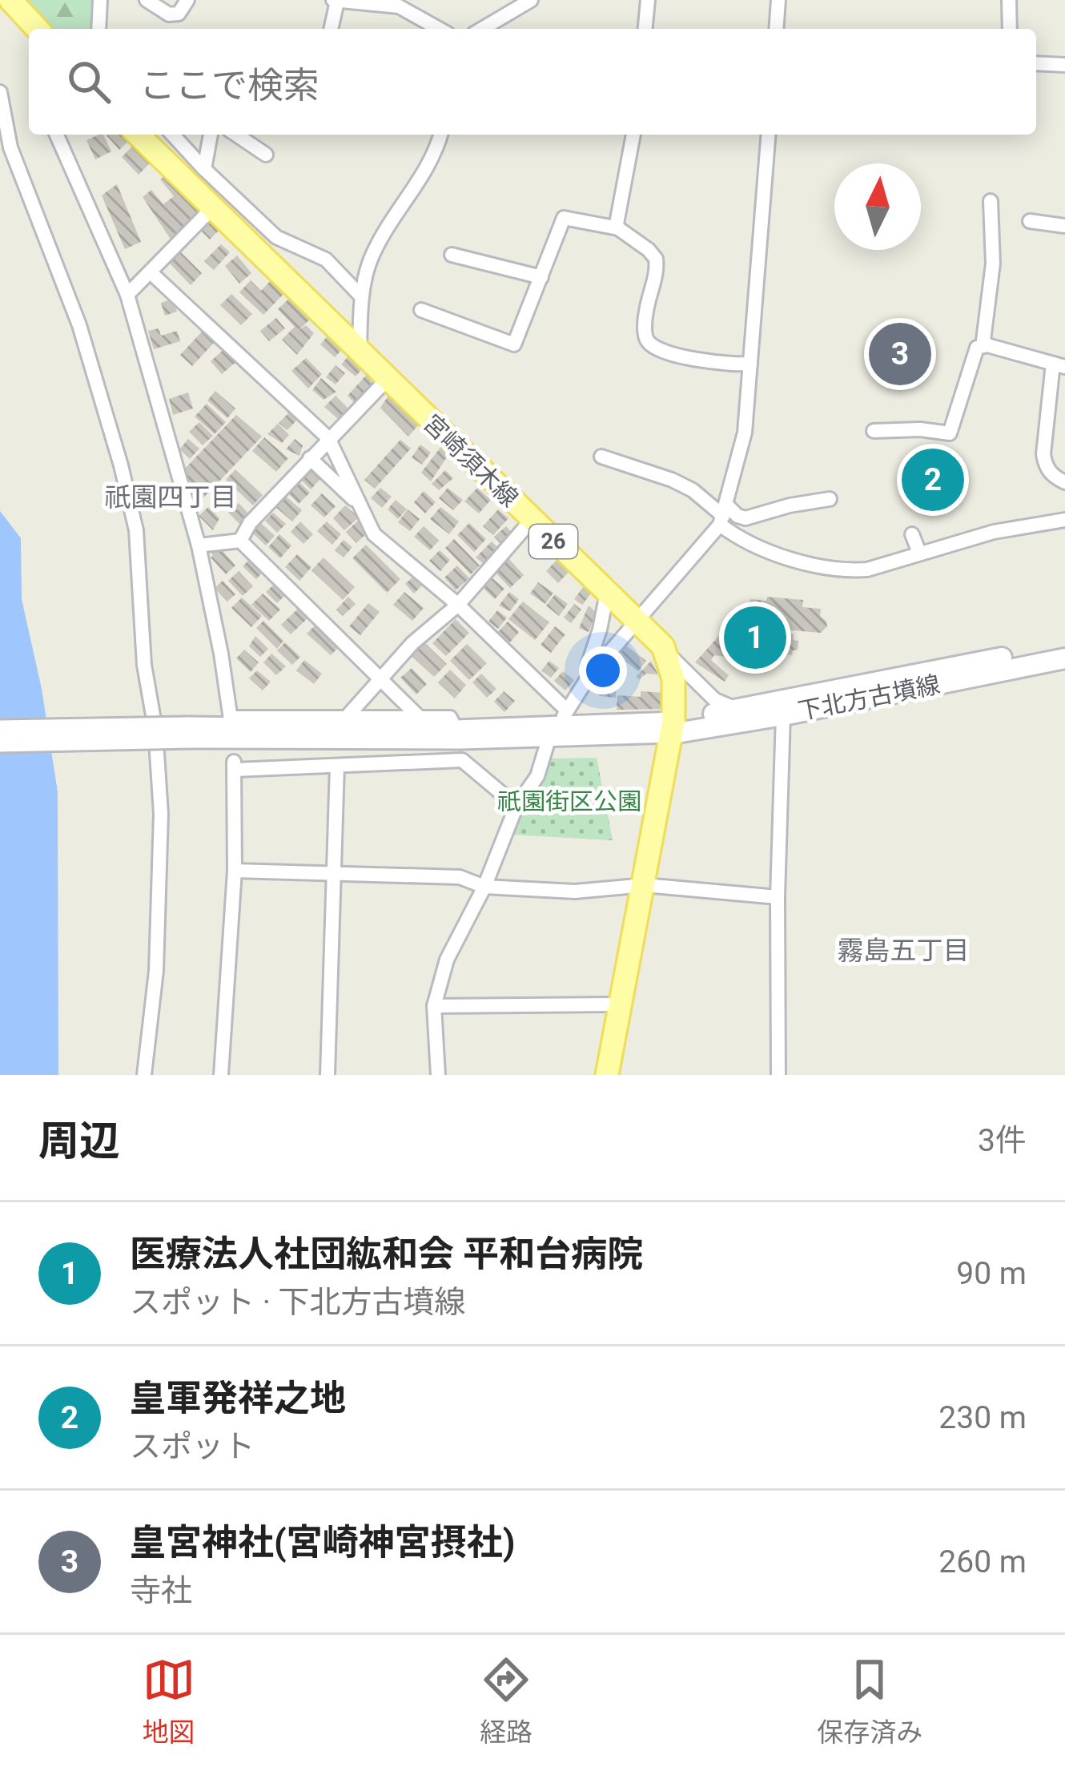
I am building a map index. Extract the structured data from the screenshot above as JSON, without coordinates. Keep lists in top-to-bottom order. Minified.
{"streets":{"main road":["宮崎須木線","26","下北方古墳線"]},"districts":["祇園四丁目","霧島五丁目"],"parks":["祇園街区公園"],"north":"top","page":{"search":"ここで検索","pins":["3","2","1"],"heading":["周辺","3件"],"list":[{"mark":"1","name":"医療法人社団紘和会 平和台病院","note":"スポット · 下北方古墳線","value":"90 m"},{"mark":"2","name":"皇軍発祥之地","note":"スポット","value":"230 m"},{"mark":"3","name":"皇宮神社(宮崎神宮摂社)","note":"寺社","value":"260 m"}],"nav":["地図","経路","保存済み"]}}
